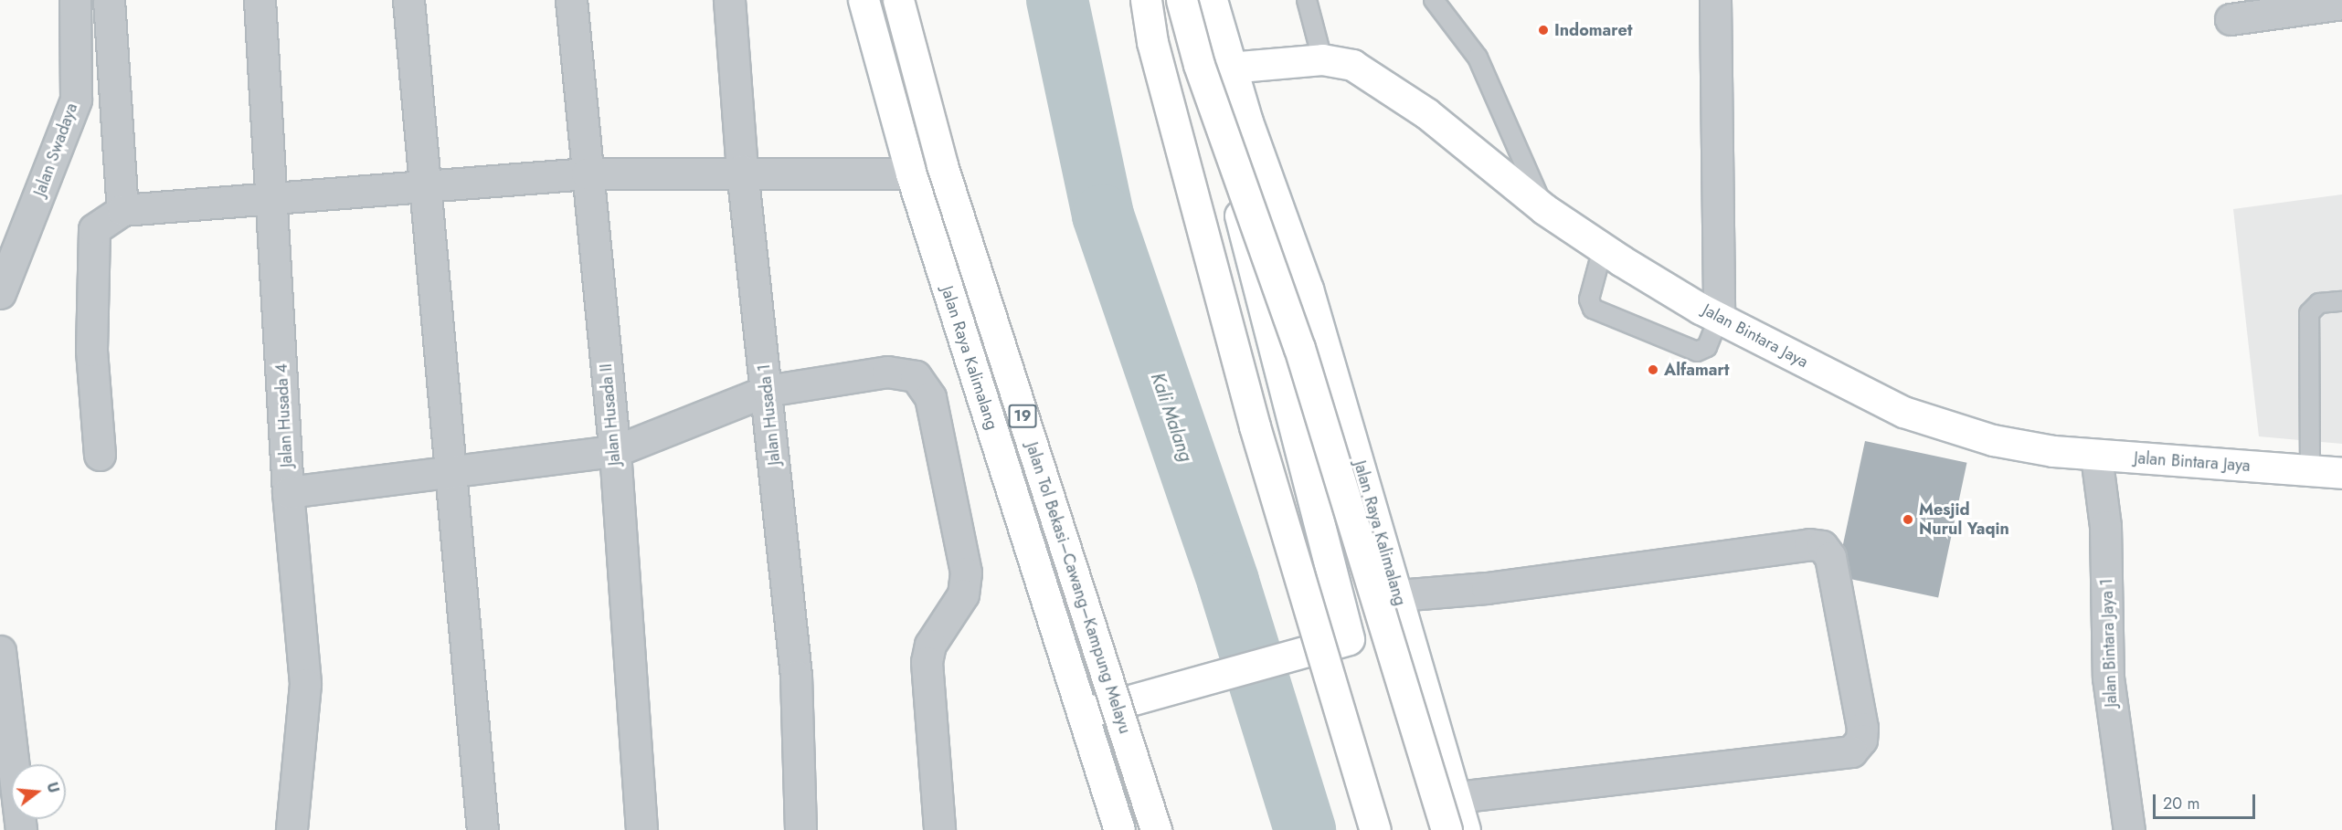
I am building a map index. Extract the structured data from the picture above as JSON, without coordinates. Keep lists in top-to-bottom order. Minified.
{"streets":{"main road":["Jalan Bintara Jaya","Jalan Raya Kalimalang","19","Jalan Tol Bekasi–Cawang–Kampung Melayu"],"street":["Jalan Swadaya","Jalan Husada II","Jalan Husada 1","Jalan Husada 4","Jalan Bintara Jaya 1"]},"crossings":[["Jalan Bintara Jaya","Jalan Raya Kalimalang"],["Jalan Bintara Jaya","Jalan Bintara Jaya 1"]],"water":["Kali Malang"],"places":["Indomaret","Alfamart","Mesjid Nurul Yaqin"],"scale_bar":"20 m","north":"right"}
